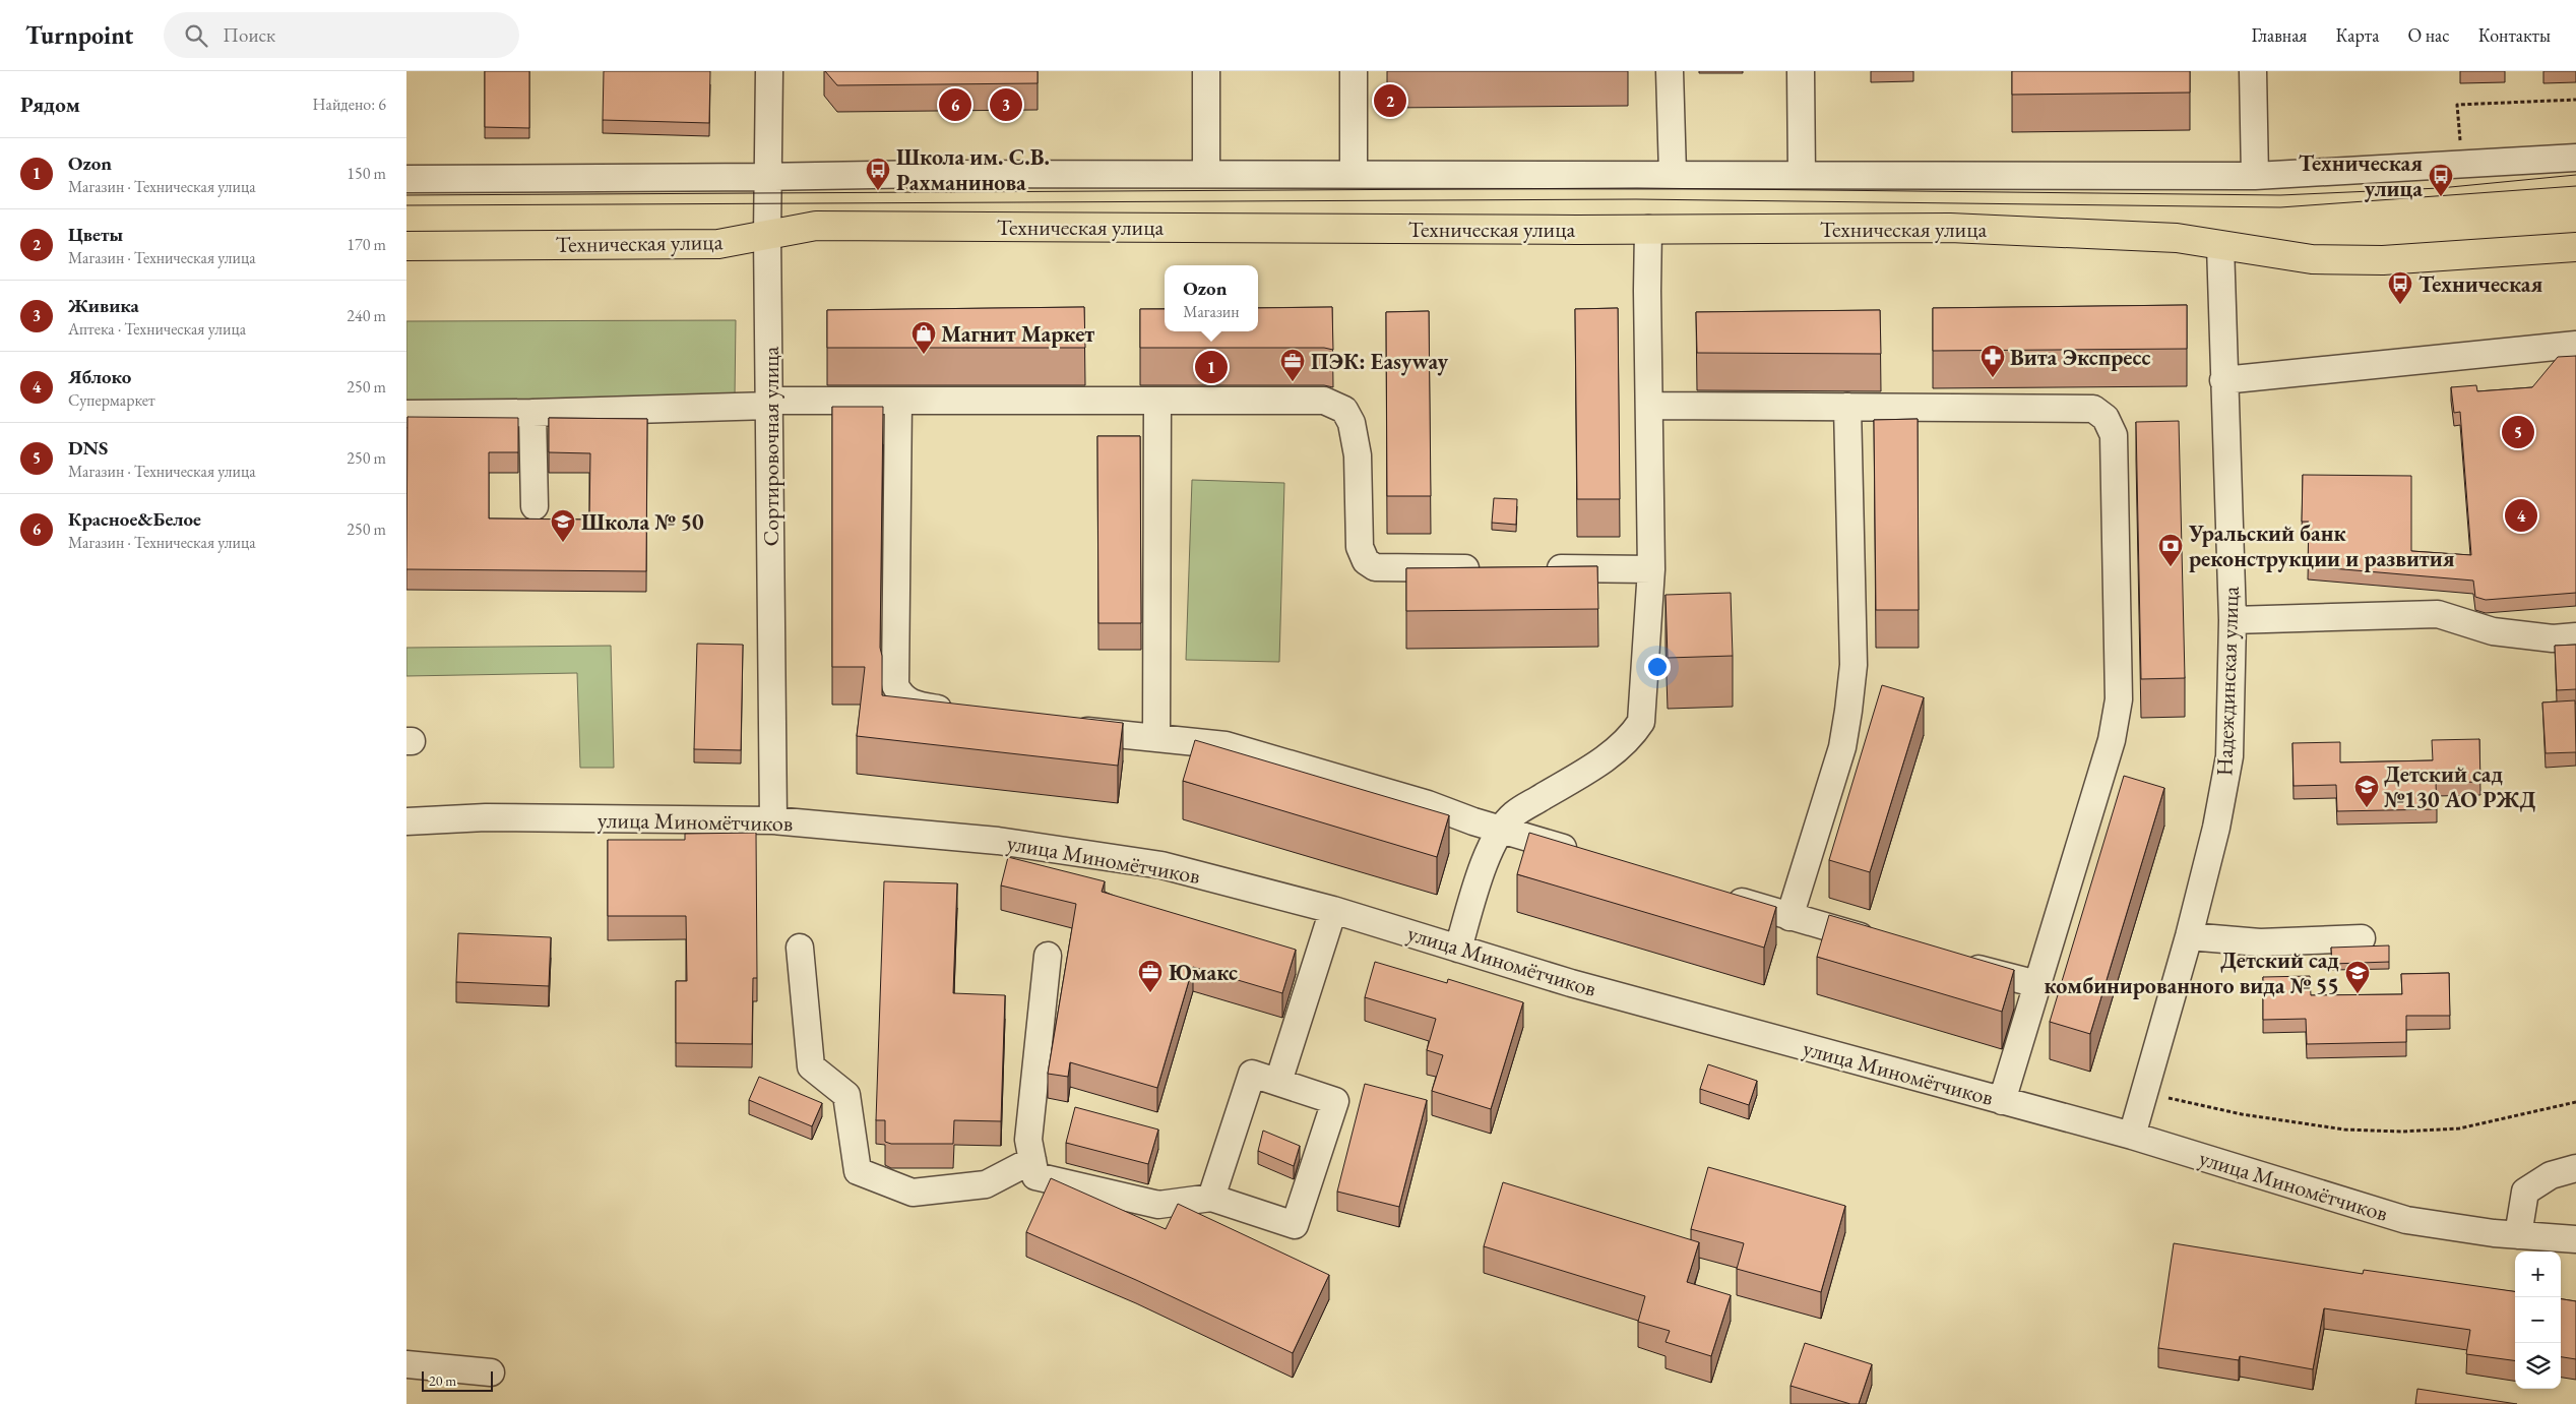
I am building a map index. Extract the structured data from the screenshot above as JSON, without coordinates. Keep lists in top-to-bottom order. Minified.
{"streets":{"main road":["Техническая улица"],"street":["Сортировочная улица","Надеждинская улица","улица Миномётчиков"]},"crossings":[["Техническая улица","Сортировочная улица"],["Техническая улица","Надеждинская улица"],["Сортировочная улица","улица Миномётчиков"],["Надеждинская улица","улица Миномётчиков"]],"places":{"bus stop":["Школа им. С.В. Рахманинова","Техническая улица","Техническая"],"shop":["Магнит Маркет"],"pharmacy":["Вита Экспресс"],"office":["ПЭК: Easyway","Юмакс"],"school or university":["Школа № 50","Детский сад №130 АО РЖД","Детский сад комбинированного вида № 55"],"bank":["Уральский банк реконструкции и развития"]},"scale_bar":"20 m","page":{"header":"Turnpoint","search":"Поиск","nav":["Главная","Карта","О нас","Контакты"],"heading":["Рядом","Найдено: 6"],"pins":["2","3","6","1","5","4"],"list":[{"mark":"1","name":"Ozon","note":"Магазин · Техническая улица","value":"150 m"},{"mark":"2","name":"Цветы","note":"Магазин · Техническая улица","value":"170 m"},{"mark":"3","name":"Живика","note":"Аптека · Техническая улица","value":"240 m"},{"mark":"4","name":"Яблоко","note":"Супермаркет","value":"250 m"},{"mark":"5","name":"DNS","note":"Магазин · Техническая улица","value":"250 m"},{"mark":"6","name":"Красное&Белое","note":"Магазин · Техническая улица","value":"250 m"}],"popup":["Ozon","Магазин"],"map_buttons":["+","−"],"scale":"20 m"}}
